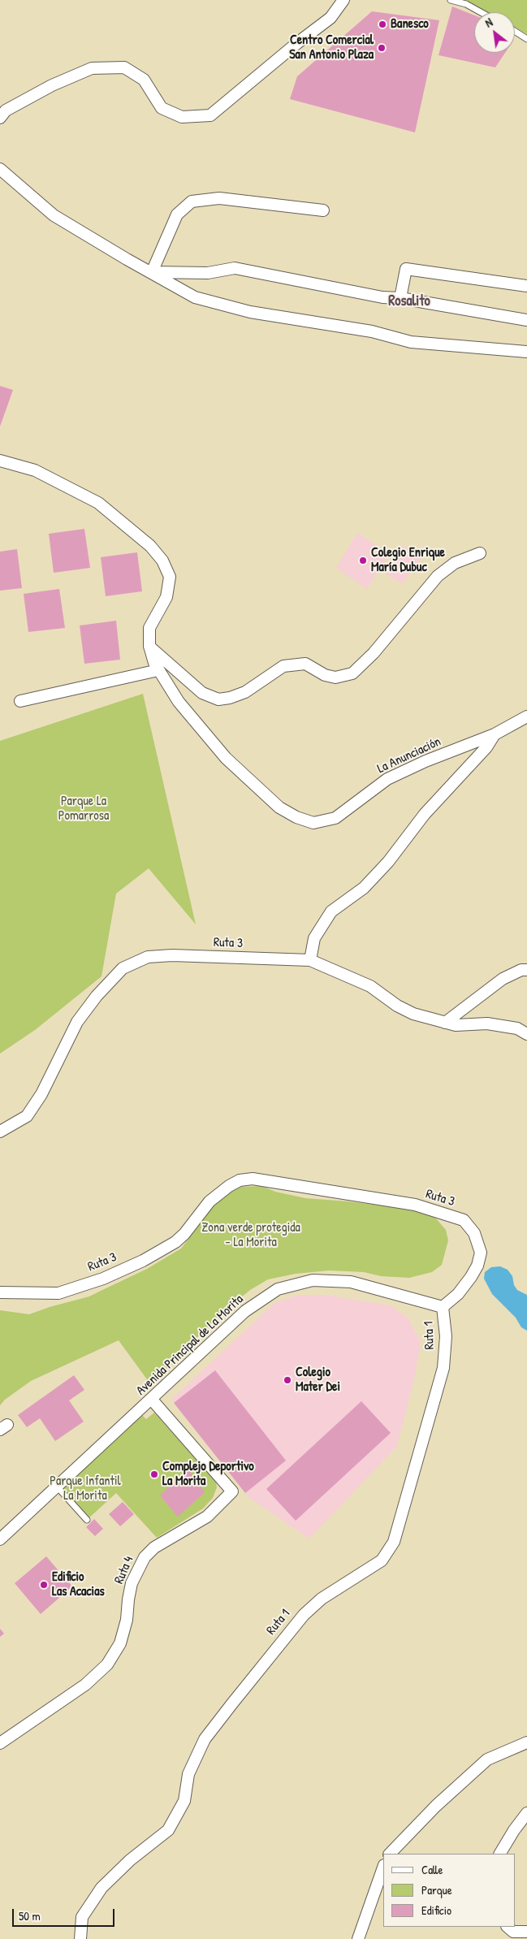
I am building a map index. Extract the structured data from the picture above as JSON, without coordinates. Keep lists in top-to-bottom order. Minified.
{"streets":{"street":["La Anunciación","Ruta 3","Ruta 1","Avenida Principal de La Morita","Ruta 4"]},"crossings":[["Ruta 3","Ruta 1"],["Ruta 3","Avenida Principal de La Morita"],["Ruta 1","Avenida Principal de La Morita"],["Avenida Principal de La Morita","Ruta 4"]],"districts":["Rosalito"],"parks":["Parque La Pomarrosa","Zona verde protegida - La Morita","Parque Infantil La Morita"],"places":["Banesco","Centro Comercial San Antonio Plaza","Colegio Enrique María Dubuc","Colegio Mater Dei","Complejo Deportivo La Morita","Edificio Las Acacias"],"legend":["Calle","Parque","Edificio"],"scale_bar":"50 m","north":"top left"}
